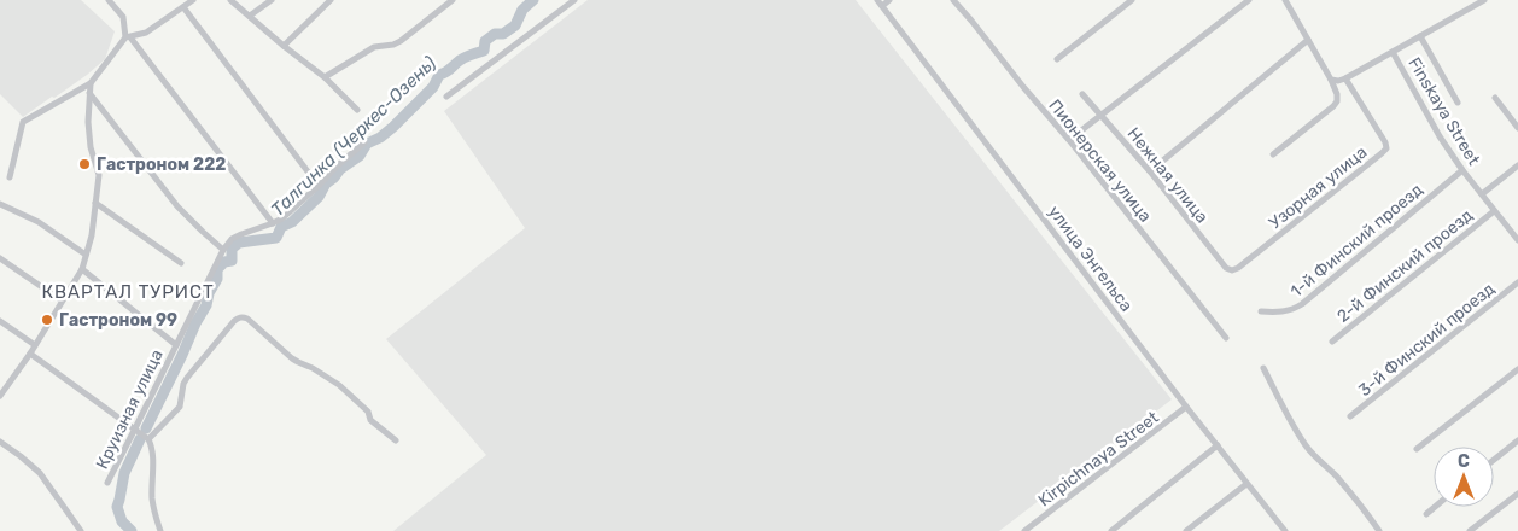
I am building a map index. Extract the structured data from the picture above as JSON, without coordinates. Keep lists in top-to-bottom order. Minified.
{"streets":{"street":["Finskaya Street","Пионерская улица","Нежная улица","Узорная улица","1-й Финский проезд","улица Энгельса","2-й Финский проезд","3-й Финский проезд","Круизная улица","Kirpichnaya Street"]},"crossings":[["Finskaya Street","1-й Финский проезд"],["Finskaya Street","2-й Финский проезд"],["Нежная улица","Узорная улица"],["улица Энгельса","Kirpichnaya Street"]],"districts":["КВАРТАЛ ТУРИСТ"],"water":["Талгинка (Черкес-Озень)"],"places":["Гастроном 222","Гастроном 99"],"north":"top"}
